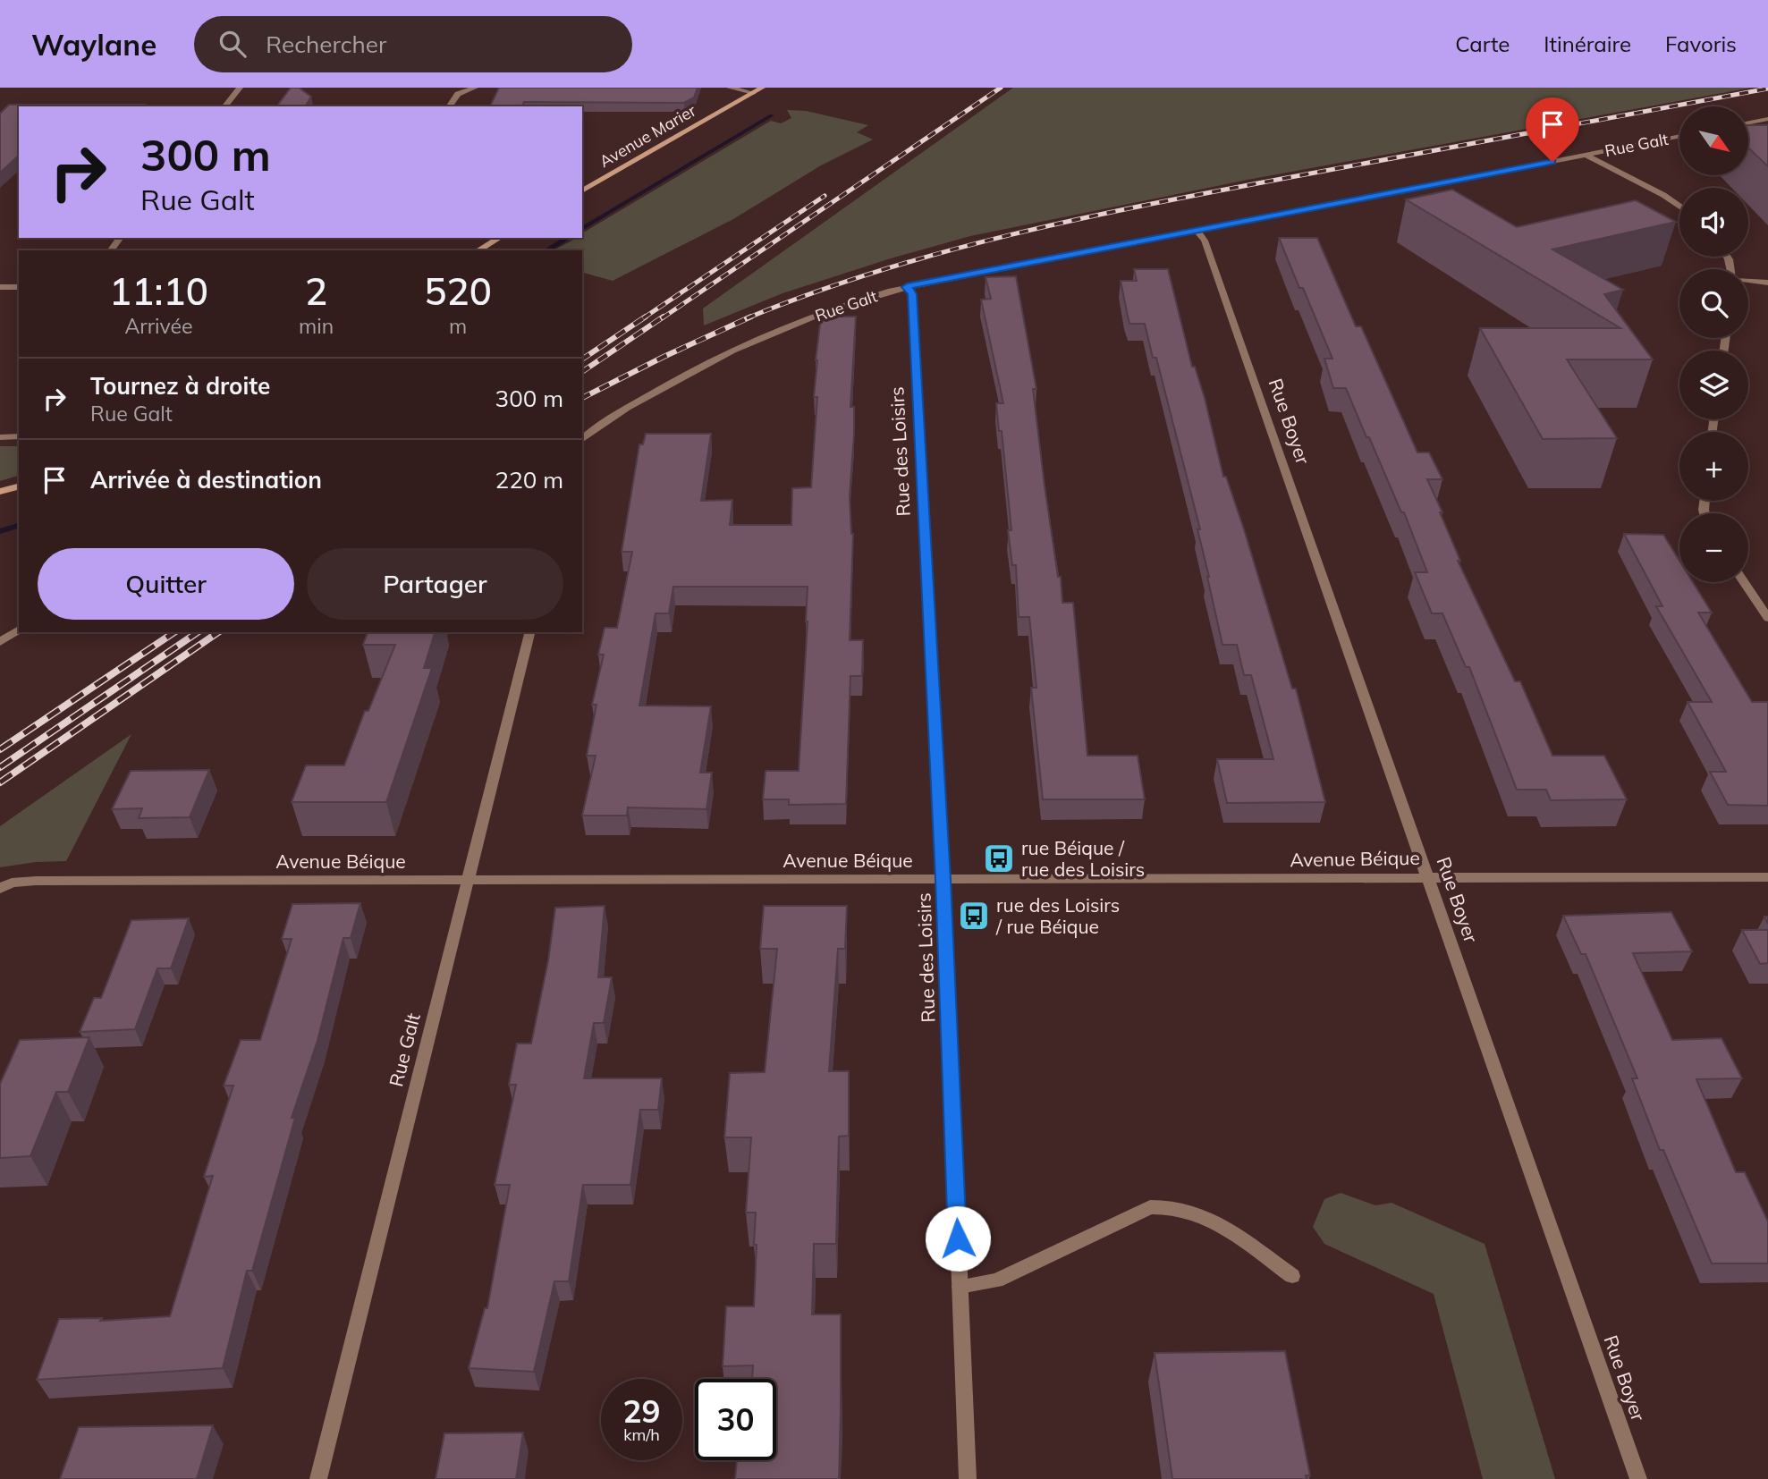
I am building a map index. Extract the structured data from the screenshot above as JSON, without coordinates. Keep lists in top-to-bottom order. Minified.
{"streets":{"street":["Avenue Marier","Rue Galt","Rue Boyer","Rue des Loisirs","Avenue Béique"]},"crossings":[["Rue Galt","Rue Boyer"],["Rue Galt","Rue des Loisirs"],["Rue Galt","Avenue Béique"],["Rue Boyer","Avenue Béique"],["Rue des Loisirs","Avenue Béique"]],"places":{"bus stop":["rue Béique / rue des Loisirs","rue des Loisirs / rue Béique"]},"north":"bottom right","page":{"header":"Waylane","search":"Rechercher","nav":["Carte","Itinéraire","Favoris"],"map_buttons":["+","−"],"turn":["300 m","Rue Galt"],"eta":["11:10","Arrivée","2","min","520","m"],"list":[{"name":"Tournez à droite","note":"Rue Galt","value":"300 m"},{"name":"Arrivée à destination","value":"220 m"}],"buttons":["Quitter","Partager"],"speed":"29 km/h","limit":"30"}}
